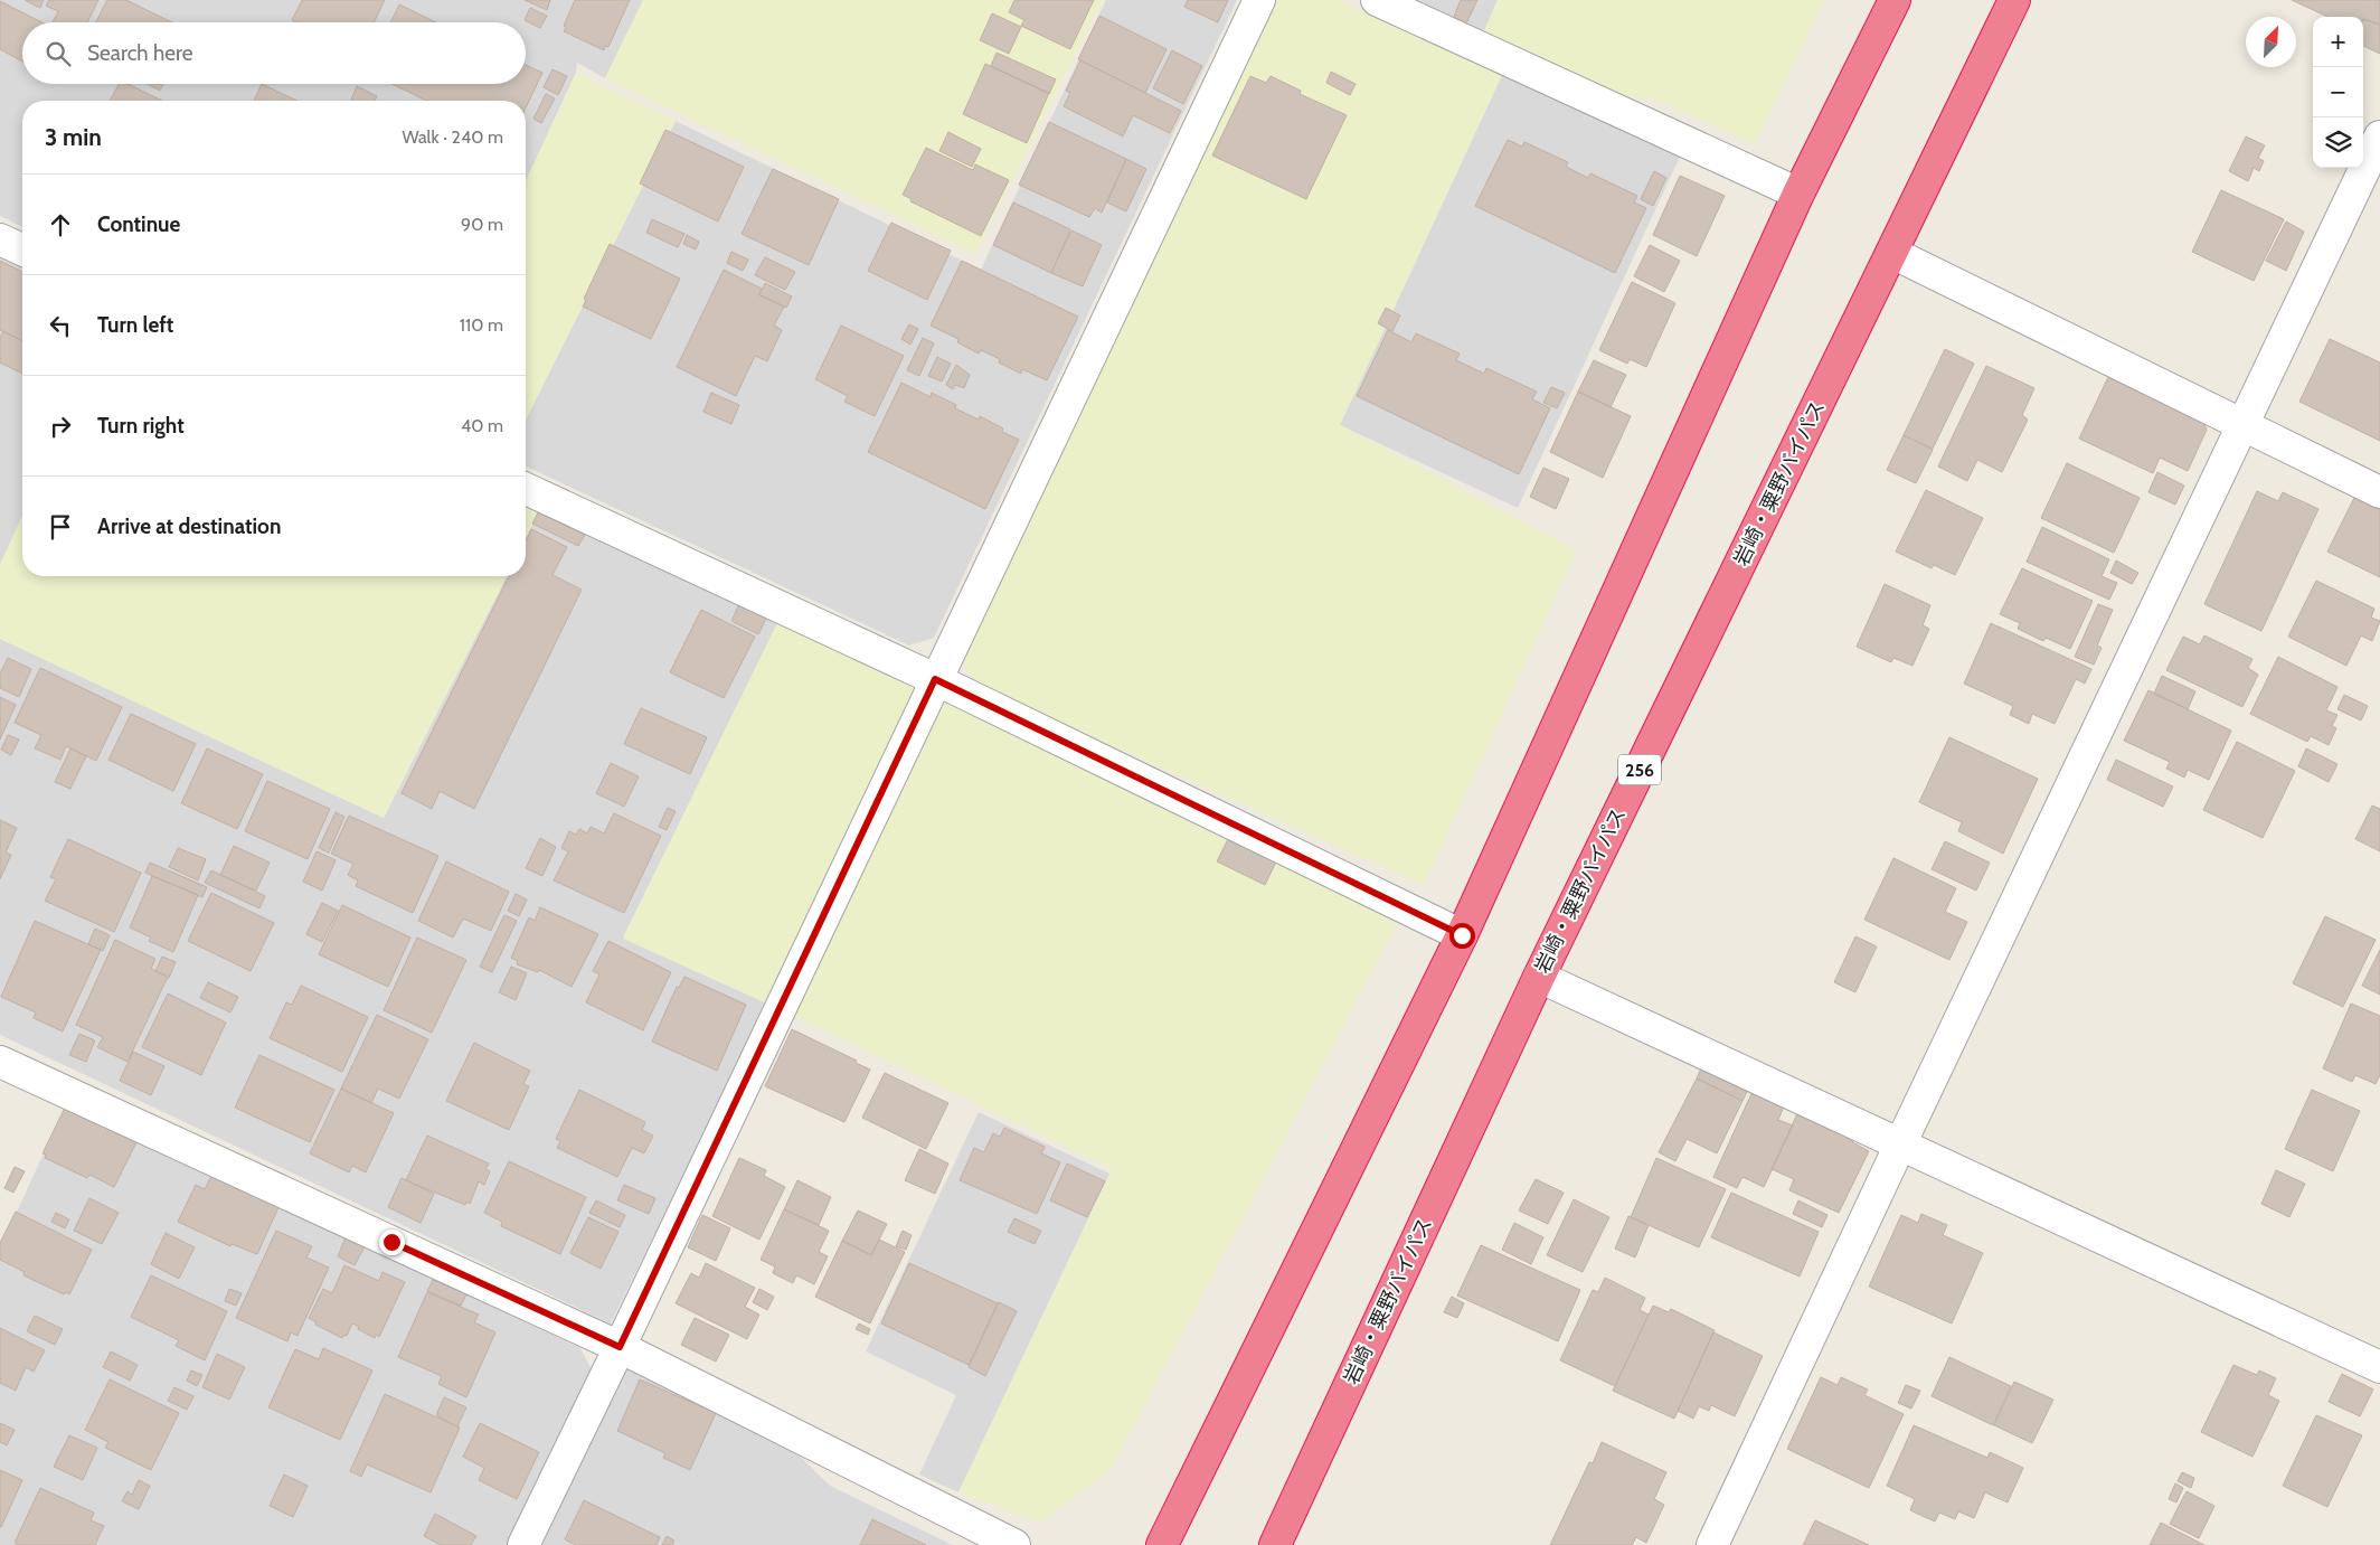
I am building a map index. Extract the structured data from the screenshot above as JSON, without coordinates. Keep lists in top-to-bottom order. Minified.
{"streets":{"highway":["岩崎・粟野バイパス","256"]},"north":"top right","page":{"map_buttons":["+","−"],"search":"Search here","heading":["3 min","Walk · 240 m"],"list":[["Continue","90 m"],["Turn left","110 m"],["Turn right","40 m"],"Arrive at destination"]}}
